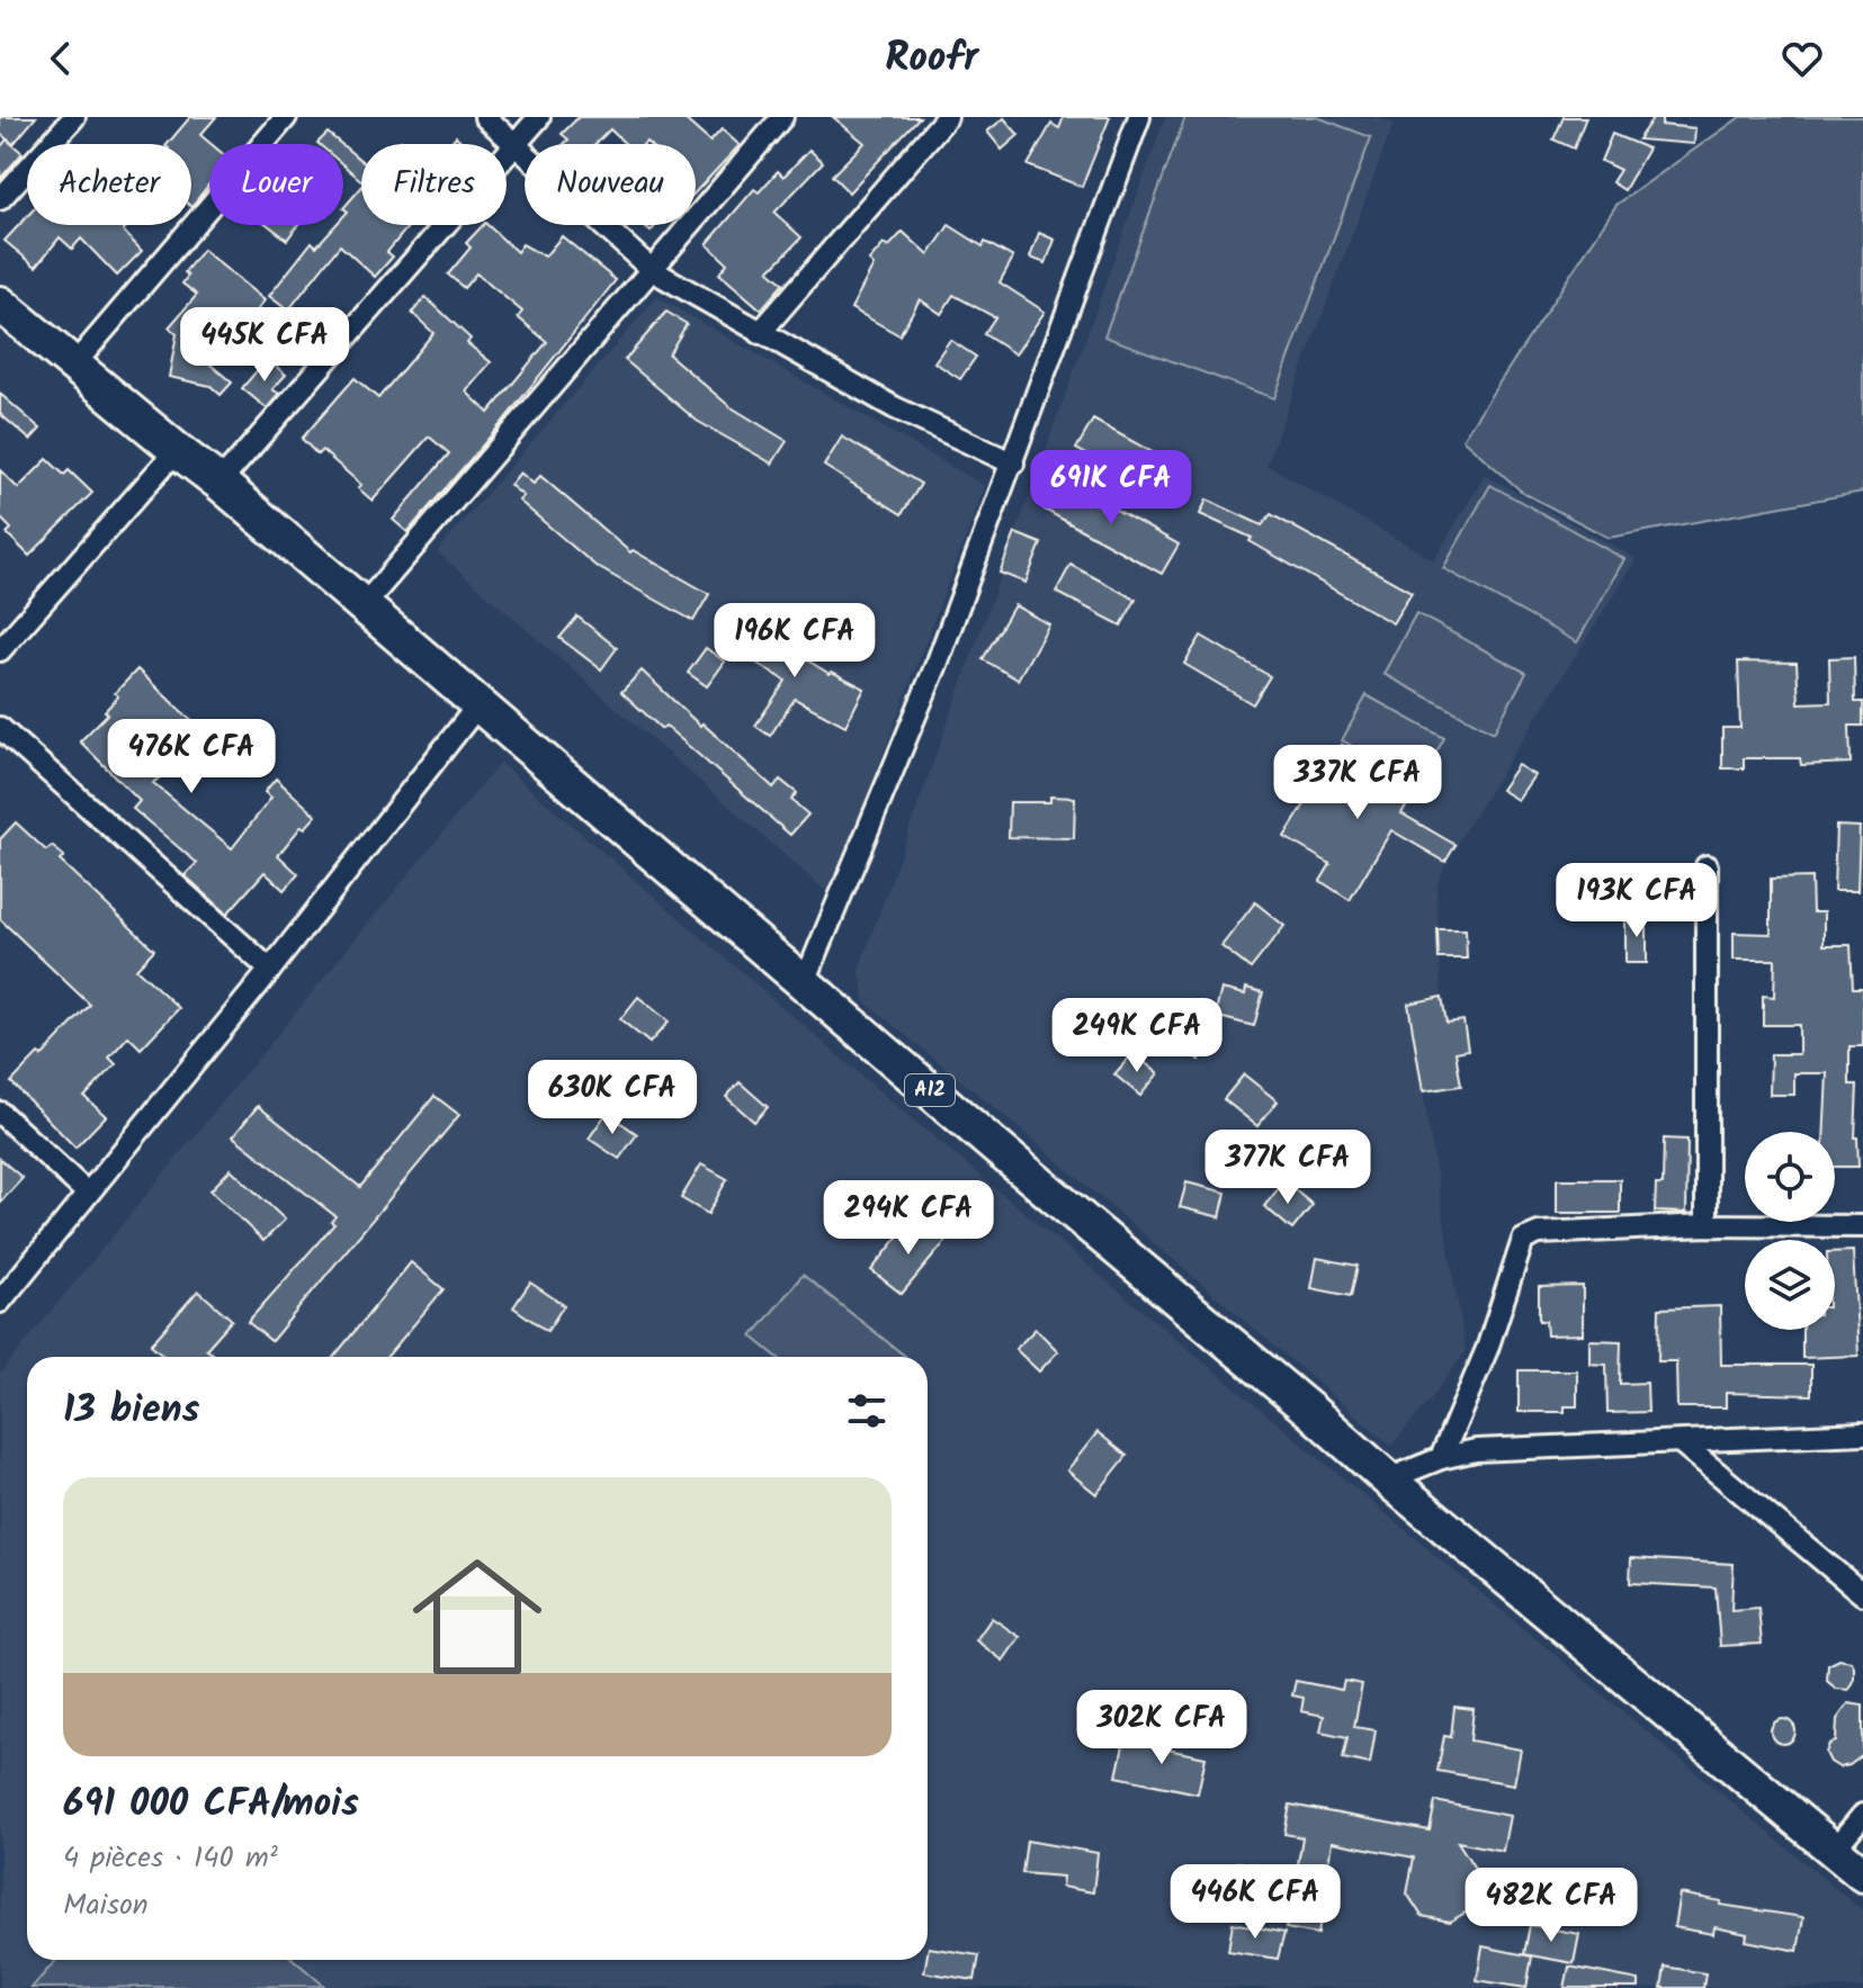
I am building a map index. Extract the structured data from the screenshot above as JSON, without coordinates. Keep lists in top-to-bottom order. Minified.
{"streets":{"main road":["A12"]},"page":{"header":"Roofr","chip":["Acheter","Louer","Filtres","Nouveau"],"price":["445K CFA","691K CFA","196K CFA","476K CFA","337K CFA","193K CFA","249K CFA","630K CFA","377K CFA","294K CFA","302K CFA","446K CFA","482K CFA"],"heading":"13 biens","list":[{"name":"691 000 CFA/mois","note":"4 pièces · 140 m² · Maison"}]}}
